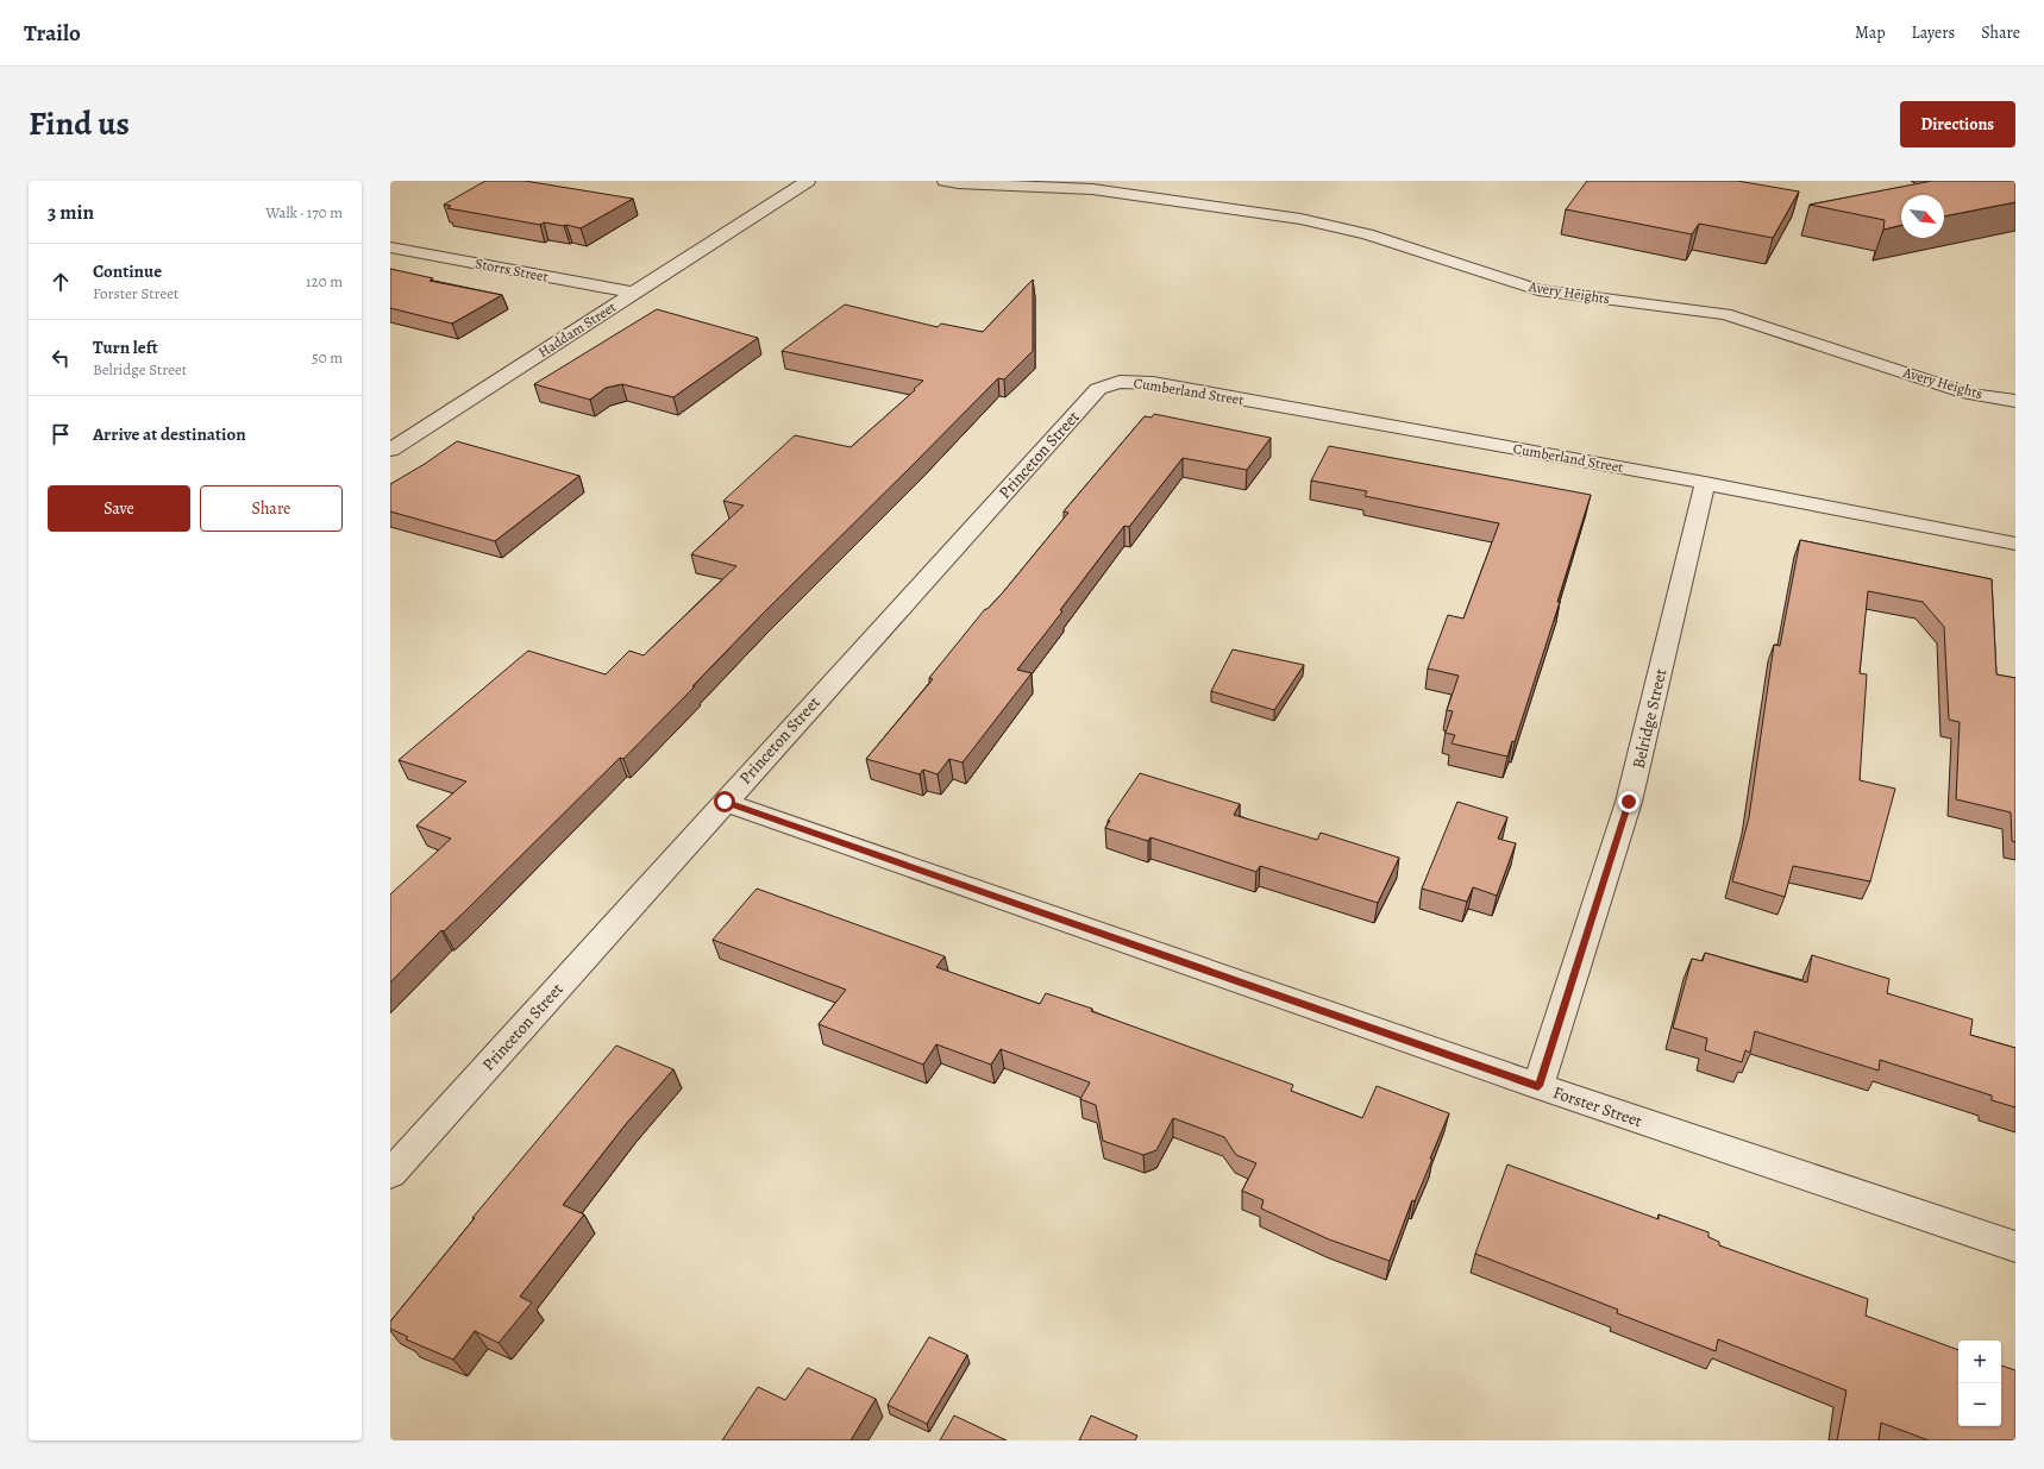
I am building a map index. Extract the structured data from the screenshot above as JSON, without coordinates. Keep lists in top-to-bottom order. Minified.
{"streets":{"street":["Storrs Street","Avery Heights","Haddam Street","Cumberland Street","Princeton Street","Belridge Street","Forster Street"]},"crossings":[["Storrs Street","Haddam Street"],["Cumberland Street","Princeton Street"],["Cumberland Street","Belridge Street"],["Princeton Street","Forster Street"],["Belridge Street","Forster Street"]],"north":"bottom right","page":{"header":"Trailo","nav":["Map","Layers","Share"],"title":"Find us","buttons":["Directions",["Save","Share"]],"heading":["3 min","Walk · 170 m"],"list":[["Continue","Forster Street","120 m"],["Turn left","Belridge Street","50 m"],"Arrive at destination"],"map_buttons":["+","−"]}}
